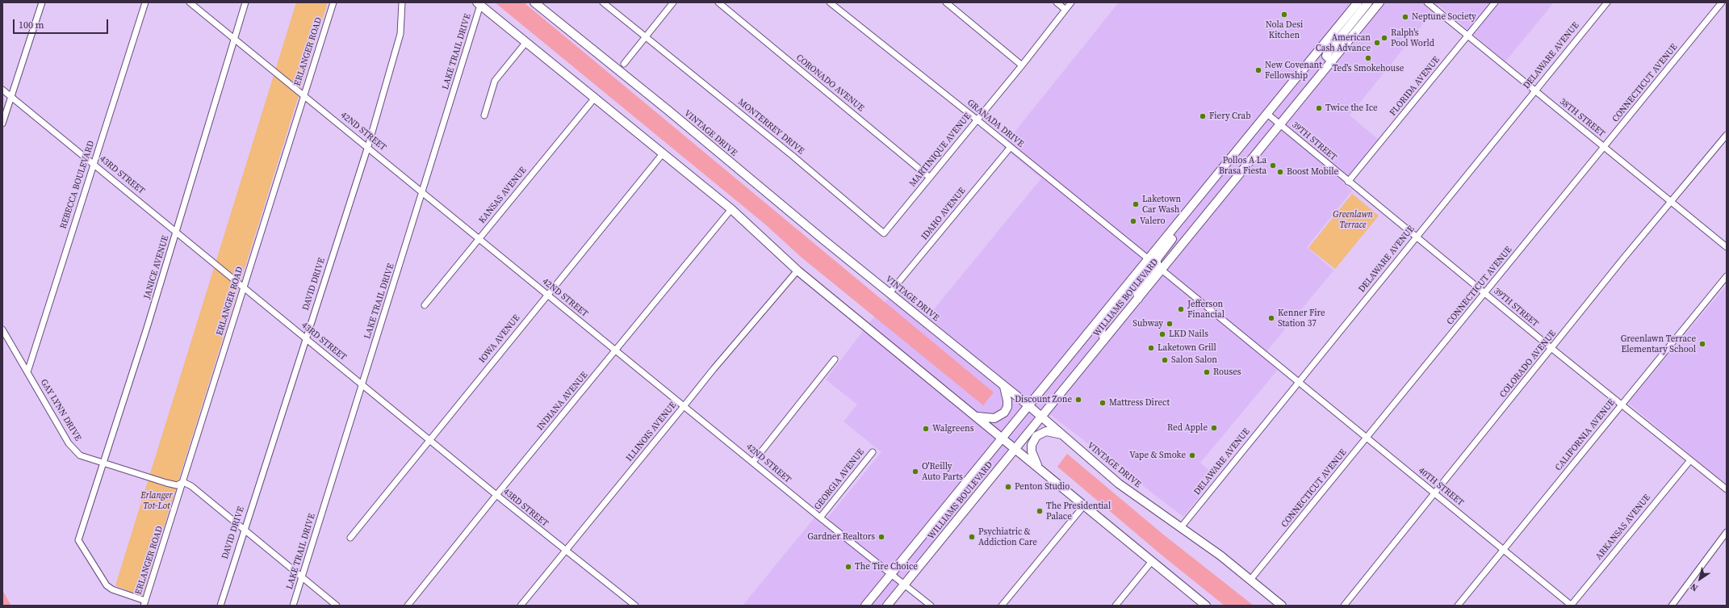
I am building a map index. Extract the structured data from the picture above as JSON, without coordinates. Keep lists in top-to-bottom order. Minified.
{"streets":{"street":["ERLANGER ROAD","LAKE TRAIL DRIVE","DELAWARE AVENUE","CORONADO AVENUE","CONNECTICUT AVENUE","FLORIDA AVENUE","38TH STREET","GRANADA DRIVE","MONTERREY DRIVE","42ND STREET","VINTAGE DRIVE","39TH STREET","MARTINIQUE AVENUE","43RD STREET","REBECCA BOULEVARD","KANSAS AVENUE","IDAHO AVENUE","JANICE AVENUE","DAVID DRIVE","WILLIAMS BOULEVARD","IOWA AVENUE","COLORADO AVENUE","INDIANA AVENUE","GAY LYNN DRIVE","ILLINOIS AVENUE","CALIFORNIA AVENUE","GEORGIA AVENUE","40TH STREET","ARKANSAS AVENUE"]},"crossings":[["ERLANGER ROAD","42ND STREET"],["ERLANGER ROAD","43RD STREET"],["ERLANGER ROAD","JANICE AVENUE"],["ERLANGER ROAD","GAY LYNN DRIVE"],["LAKE TRAIL DRIVE","42ND STREET"],["LAKE TRAIL DRIVE","43RD STREET"],["DELAWARE AVENUE","38TH STREET"],["DELAWARE AVENUE","VINTAGE DRIVE"],["DELAWARE AVENUE","39TH STREET"],["DELAWARE AVENUE","40TH STREET"],["CORONADO AVENUE","MARTINIQUE AVENUE"],["CONNECTICUT AVENUE","38TH STREET"],["CONNECTICUT AVENUE","VINTAGE DRIVE"],["CONNECTICUT AVENUE","39TH STREET"],["CONNECTICUT AVENUE","40TH STREET"],["FLORIDA AVENUE","38TH STREET"],["FLORIDA AVENUE","39TH STREET"],["38TH STREET","COLORADO AVENUE"],["GRANADA DRIVE","MARTINIQUE AVENUE"],["GRANADA DRIVE","IDAHO AVENUE"],["GRANADA DRIVE","WILLIAMS BOULEVARD"],["MONTERREY DRIVE","MARTINIQUE AVENUE"],["42ND STREET","KANSAS AVENUE"],["42ND STREET","JANICE AVENUE"],["42ND STREET","DAVID DRIVE"],["42ND STREET","WILLIAMS BOULEVARD"],["42ND STREET","IOWA AVENUE"],["42ND STREET","INDIANA AVENUE"],["42ND STREET","ILLINOIS AVENUE"],["42ND STREET","GEORGIA AVENUE"],["VINTAGE DRIVE","IDAHO AVENUE"],["VINTAGE DRIVE","WILLIAMS BOULEVARD"],["39TH STREET","WILLIAMS BOULEVARD"],["39TH STREET","COLORADO AVENUE"],["39TH STREET","CALIFORNIA AVENUE"],["39TH STREET","ARKANSAS AVENUE"],["43RD STREET","REBECCA BOULEVARD"],["43RD STREET","JANICE AVENUE"],["43RD STREET","DAVID DRIVE"],["43RD STREET","IOWA AVENUE"],["43RD STREET","INDIANA AVENUE"],["43RD STREET","ILLINOIS AVENUE"],["REBECCA BOULEVARD","GAY LYNN DRIVE"],["JANICE AVENUE","GAY LYNN DRIVE"],["WILLIAMS BOULEVARD","40TH STREET"],["COLORADO AVENUE","40TH STREET"],["CALIFORNIA AVENUE","40TH STREET"],["40TH STREET","ARKANSAS AVENUE"]],"parks":["Greenlawn Terrace","Erlanger Tot-Lot"],"places":["Nola Desi Kitchen","Neptune Society","Ralph's Pool World","American Cash Advance","Ted's Smokehouse","New Covenant Fellowship","Twice the Ice","Fiery Crab","Pollos A La Brasa Fiesta","Boost Mobile","Laketown Car Wash","Valero","Jefferson Financial","Kenner Fire Station 37","Subway","LKD Nails","Greenlawn Terrace Elementary School","Laketown Grill","Salon Salon","Rouses","Discount Zone","Mattress Direct","Red Apple","Walgreens","Vape & Smoke","O'Reilly Auto Parts","Penton Studio","The Presidential Palace","Gardner Realtors","Psychiatric & Addiction Care","The Tire Choice"],"scale_bar":"100 m","north":"bottom left"}
